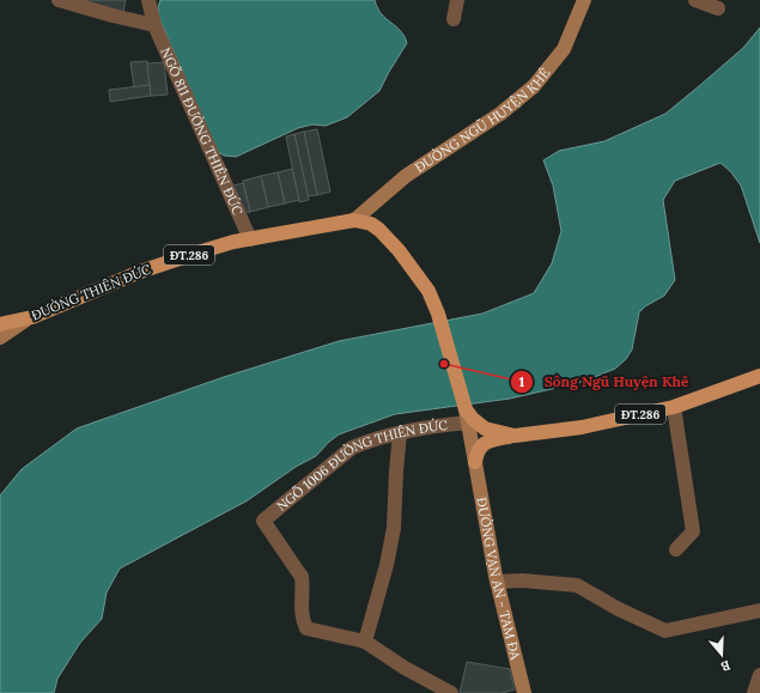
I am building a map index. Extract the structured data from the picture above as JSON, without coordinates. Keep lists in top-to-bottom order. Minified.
{"streets":{"main road":["ĐT.286","ĐƯỜNG THIÊN ĐỨC"],"street":["ĐƯỜNG NGŨ HUYỆN KHÊ","NGÕ 811 ĐƯỜNG THIÊN ĐỨC","NGÕ 1006 ĐƯỜNG THIÊN ĐỨC","ĐƯỜNG VẠN AN - TAM ĐA"]},"crossings":[["ĐƯỜNG NGŨ HUYỆN KHÊ","ĐT.286"],["ĐƯỜNG NGŨ HUYỆN KHÊ","ĐƯỜNG THIÊN ĐỨC"],["NGÕ 811 ĐƯỜNG THIÊN ĐỨC","ĐƯỜNG THIÊN ĐỨC"],["ĐT.286","ĐƯỜNG THIÊN ĐỨC"],["ĐT.286","NGÕ 1006 ĐƯỜNG THIÊN ĐỨC"],["ĐT.286","ĐƯỜNG VẠN AN - TAM ĐA"],["NGÕ 1006 ĐƯỜNG THIÊN ĐỨC","ĐƯỜNG VẠN AN - TAM ĐA"]],"places":["Sông Ngũ Huyện Khê"],"north":"bottom"}
